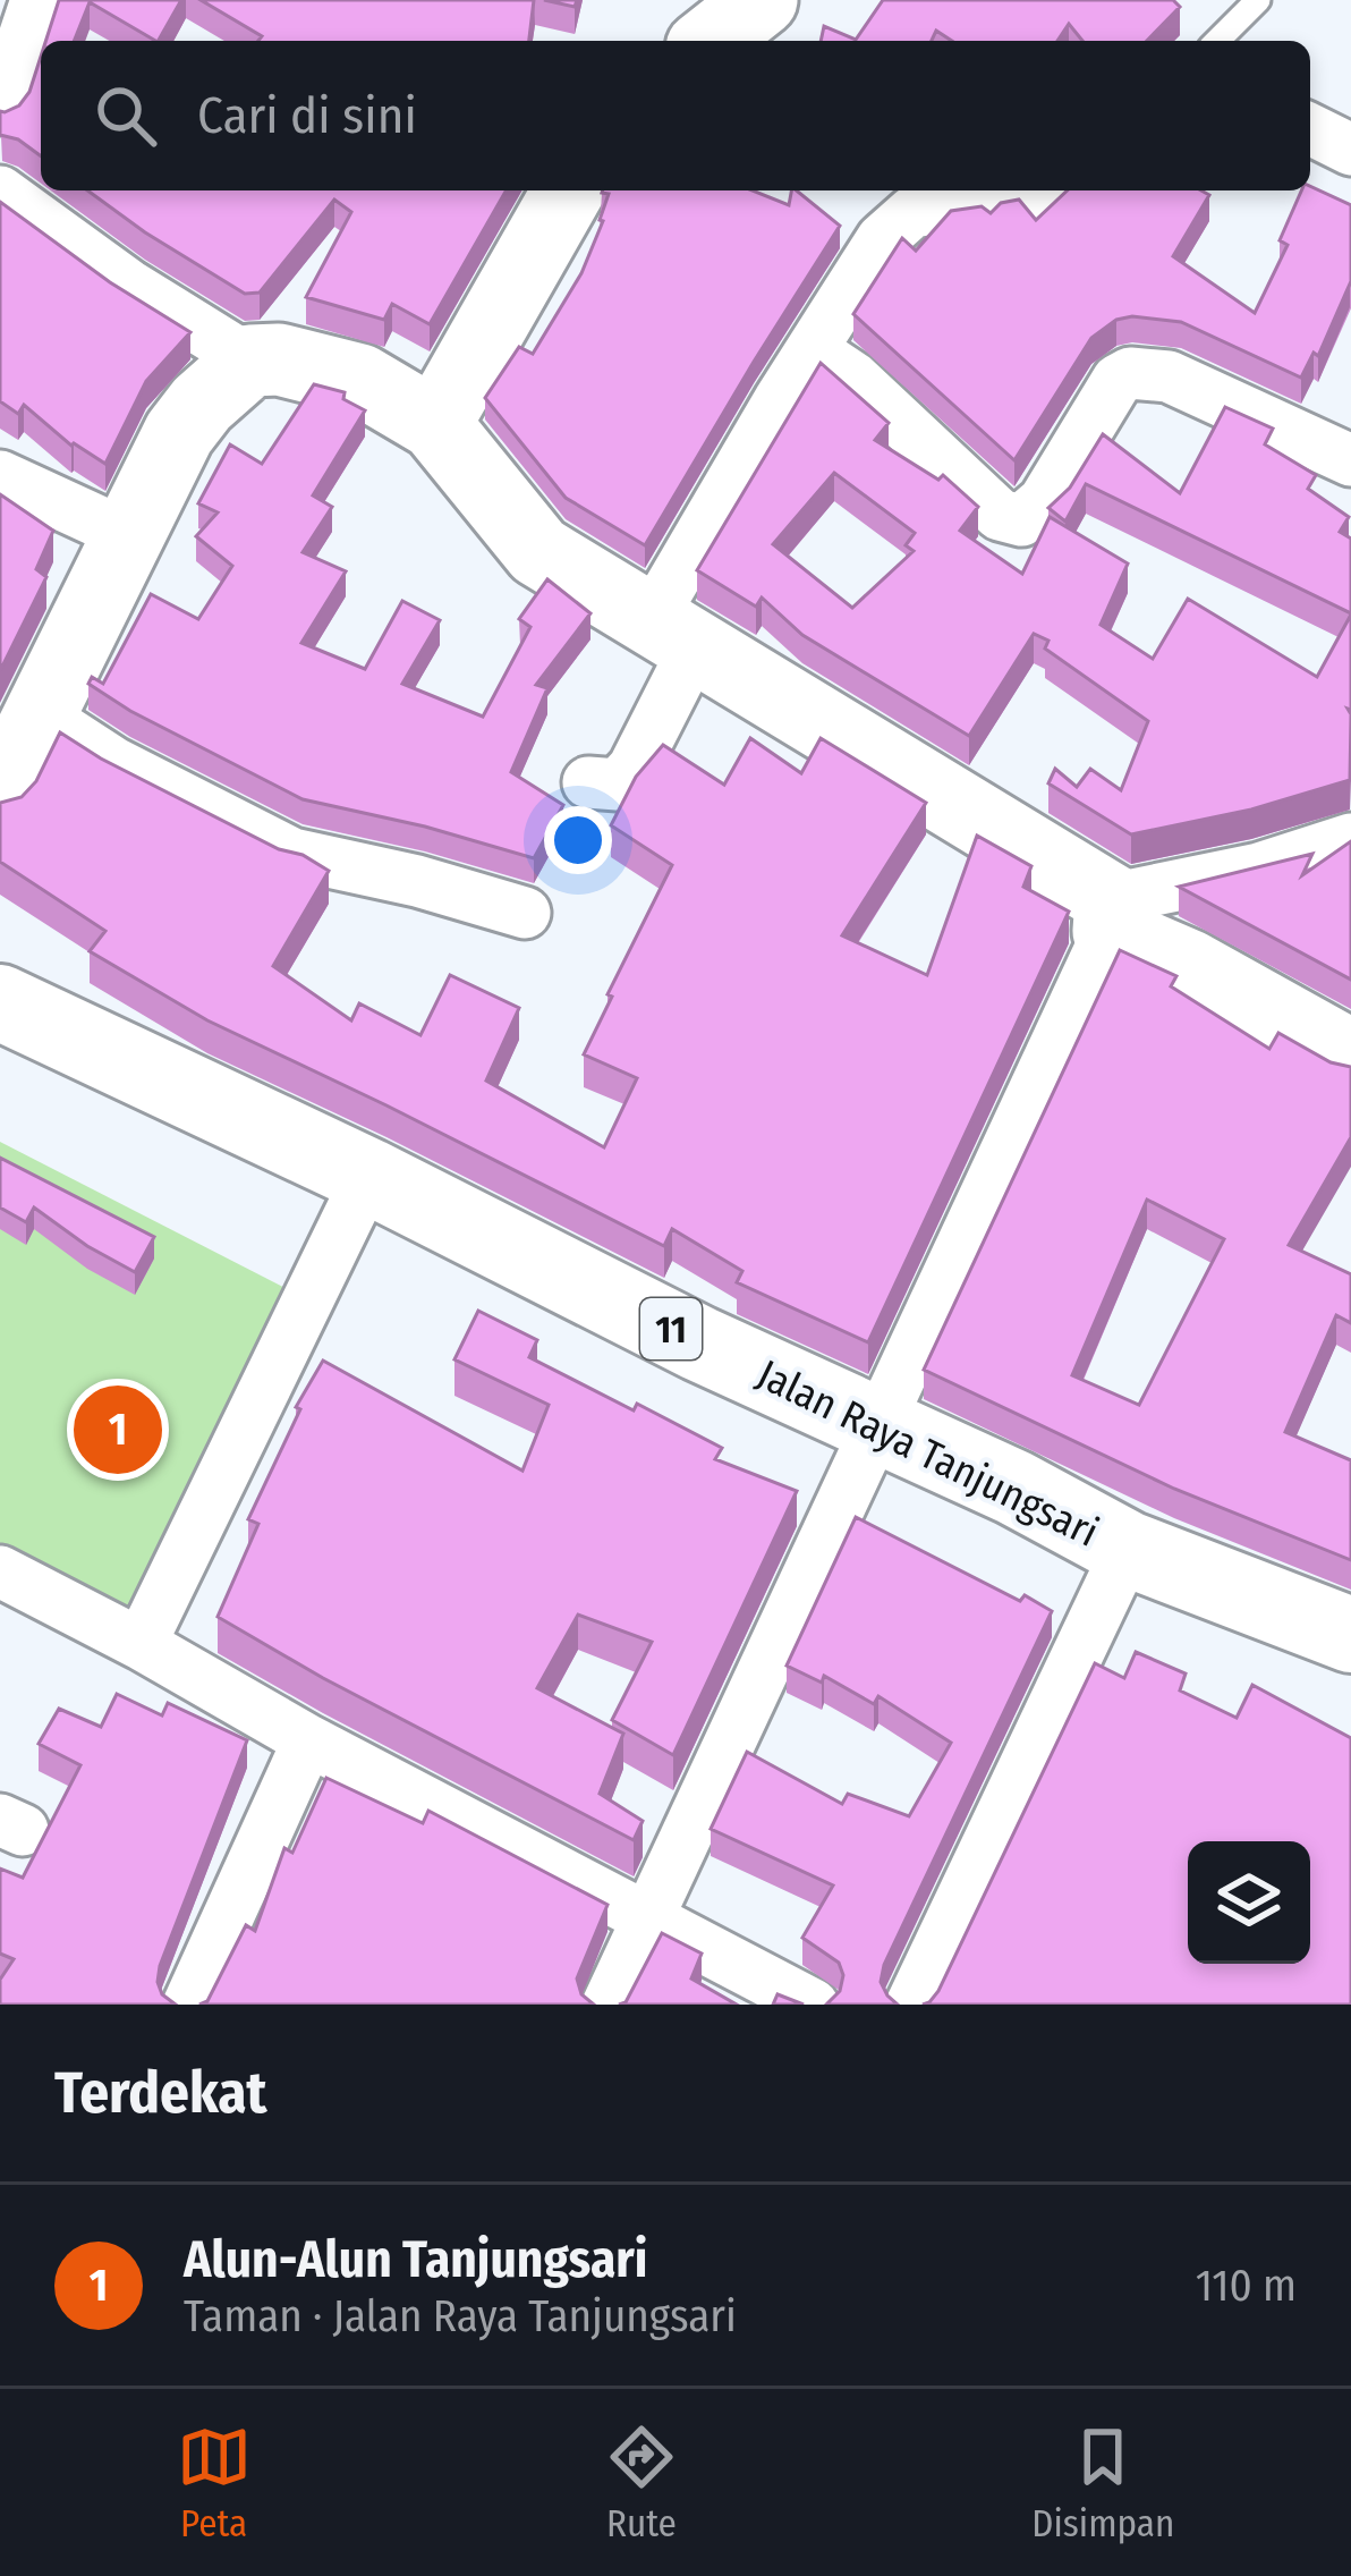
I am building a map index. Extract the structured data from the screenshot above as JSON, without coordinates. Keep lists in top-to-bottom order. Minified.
{"streets":{"highway":["11","Jalan Raya Tanjungsari"]},"page":{"search":"Cari di sini","pins":"1","heading":"Terdekat","list":[{"mark":"1","name":"Alun-Alun Tanjungsari","note":"Taman · Jalan Raya Tanjungsari","value":"110 m"}],"nav":["Peta","Rute","Disimpan"]}}
